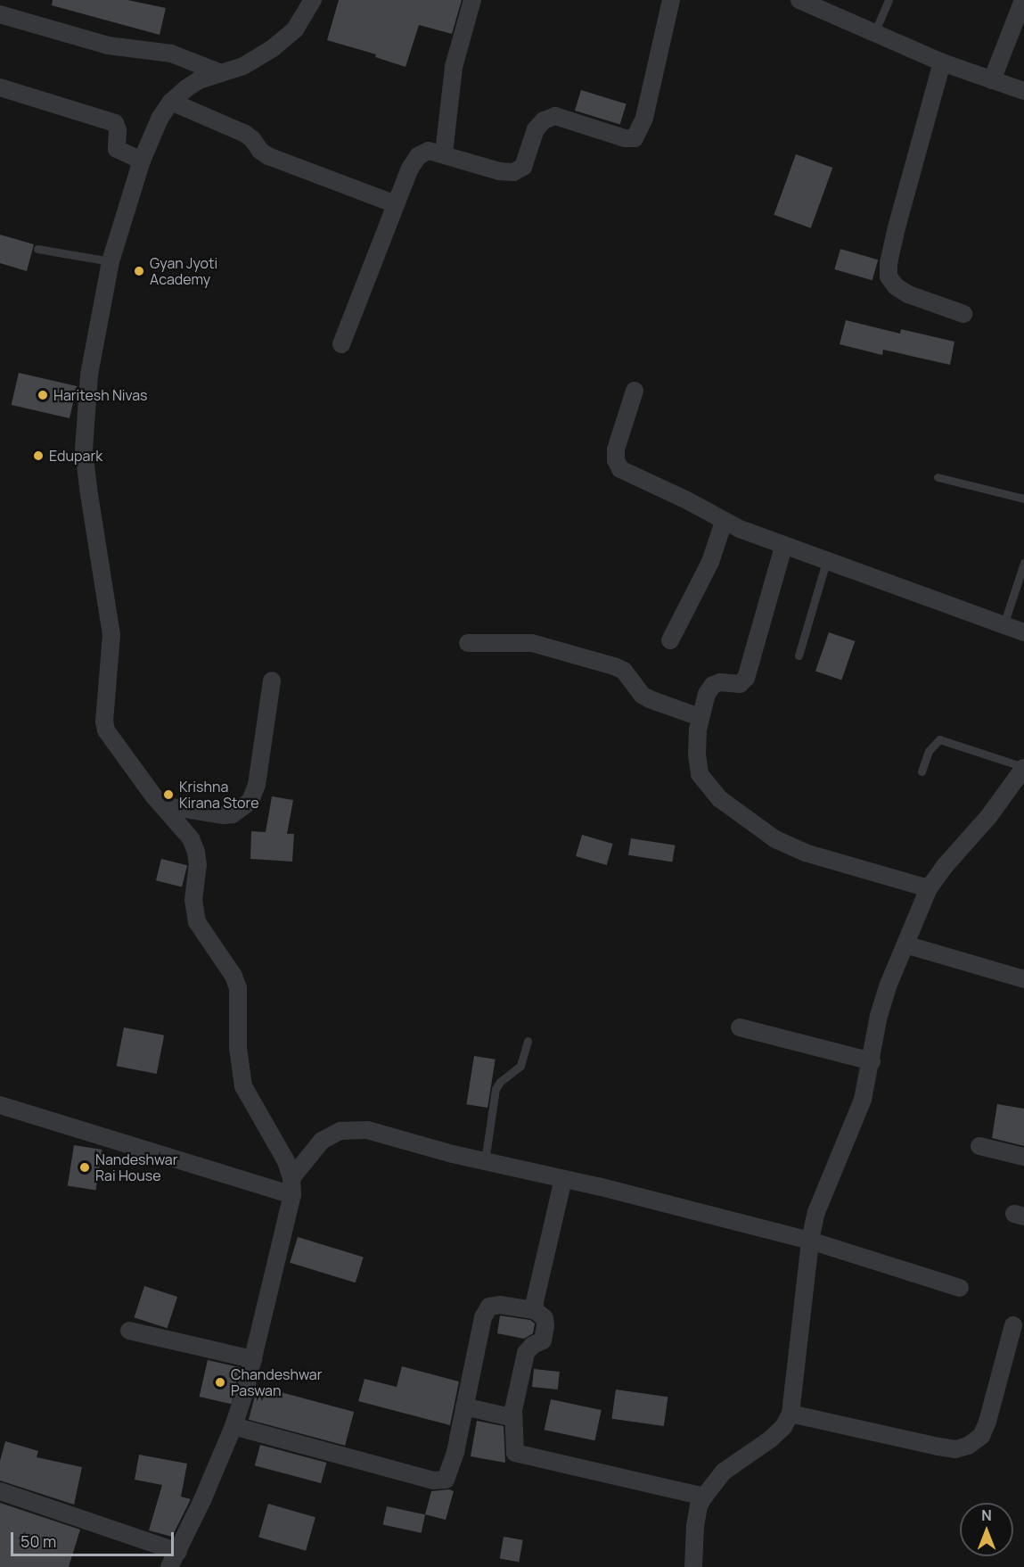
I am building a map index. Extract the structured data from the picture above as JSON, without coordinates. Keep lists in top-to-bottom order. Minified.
{"places":["Gyan Jyoti Academy","Haritesh Nivas","Edupark","Krishna Kirana Store","Nandeshwar Rai House","Chandeshwar Paswan"],"scale_bar":"50 m","north":"top"}
